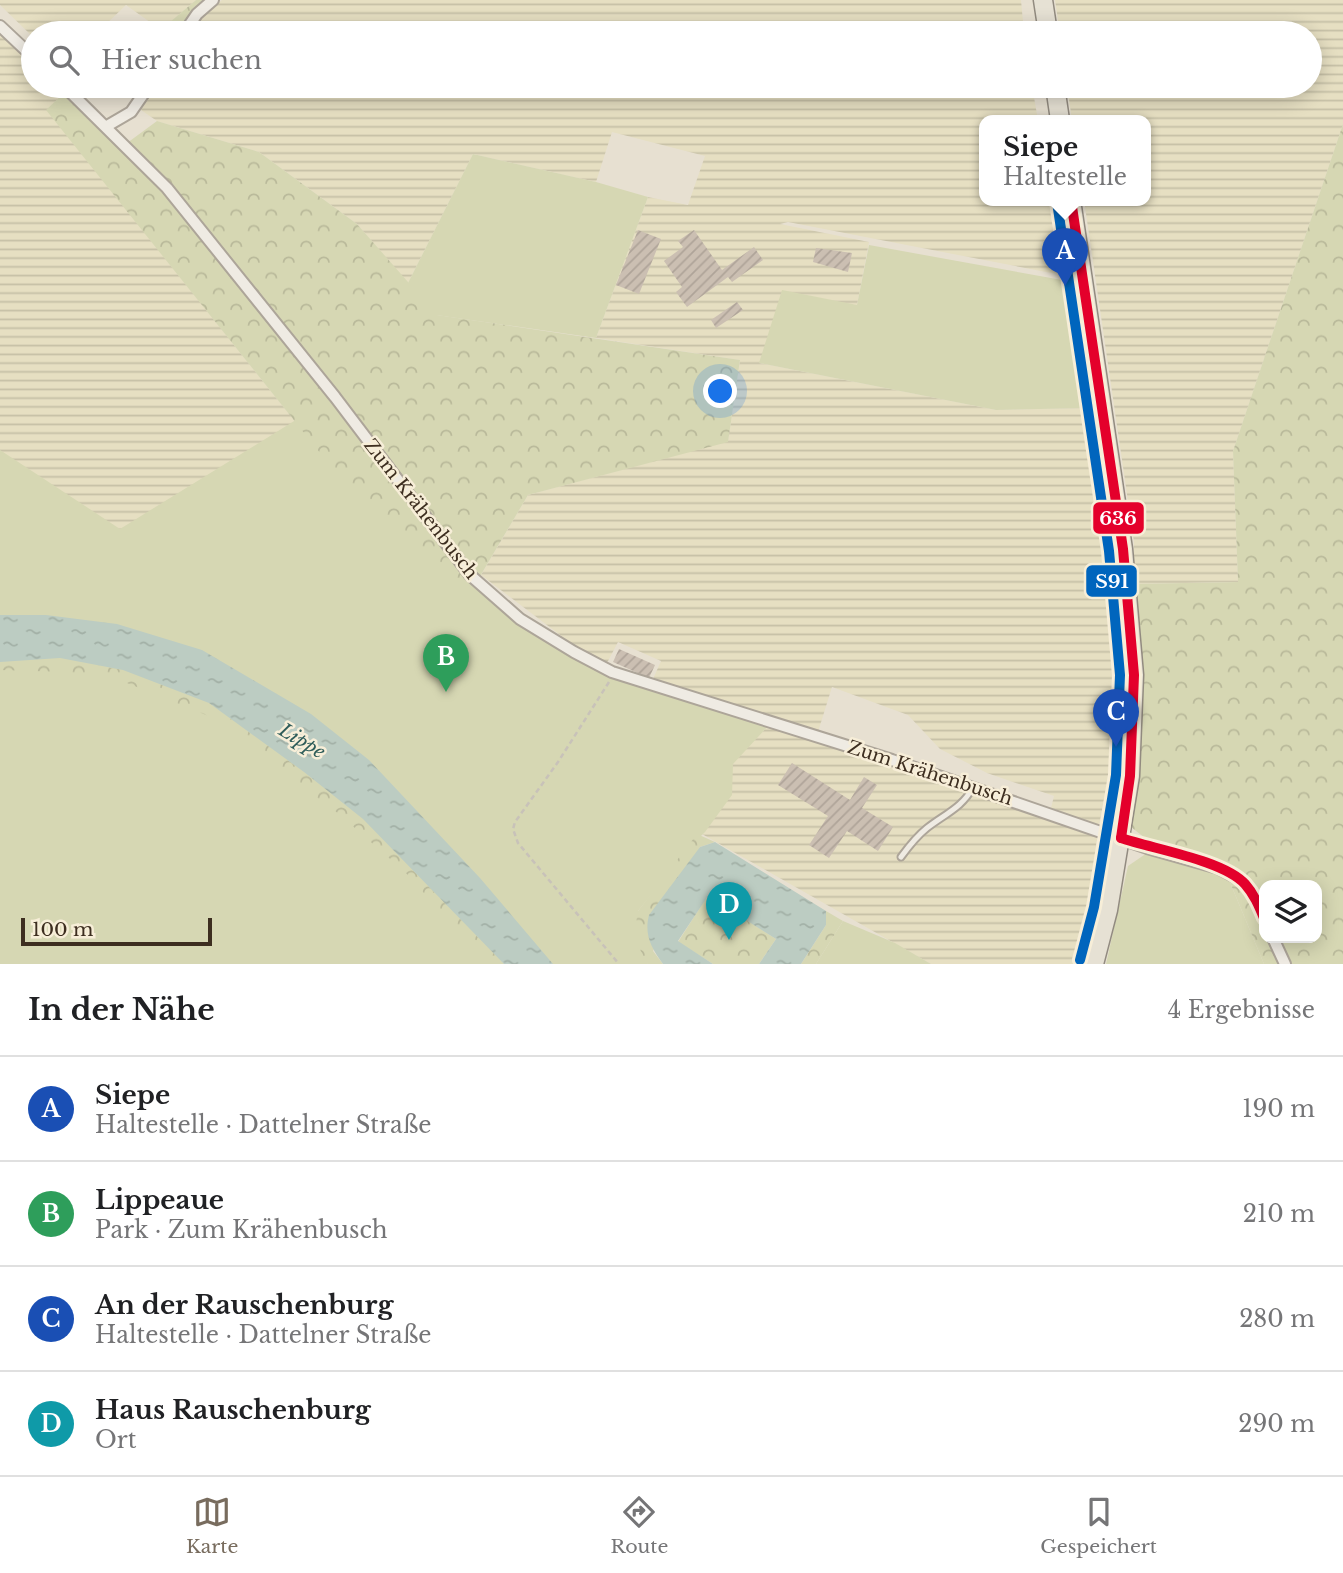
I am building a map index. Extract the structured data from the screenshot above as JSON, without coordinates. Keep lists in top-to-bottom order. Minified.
{"streets":{"street":["Zum Krähenbusch"]},"water":["Lippe"],"lines":["transit line 636","transit line S91"],"scale_bar":"100 m","page":{"search":"Hier suchen","popup":["Siepe","Haltestelle"],"pins":["A","B","C","D"],"scale":"100 m","heading":["In der Nähe","4 Ergebnisse"],"list":[{"mark":"A","name":"Siepe","note":"Haltestelle · Dattelner Straße","value":"190 m"},{"mark":"B","name":"Lippeaue","note":"Park · Zum Krähenbusch","value":"210 m"},{"mark":"C","name":"An der Rauschenburg","note":"Haltestelle · Dattelner Straße","value":"280 m"},{"mark":"D","name":"Haus Rauschenburg","note":"Ort","value":"290 m"}],"nav":["Karte","Route","Gespeichert"]}}
